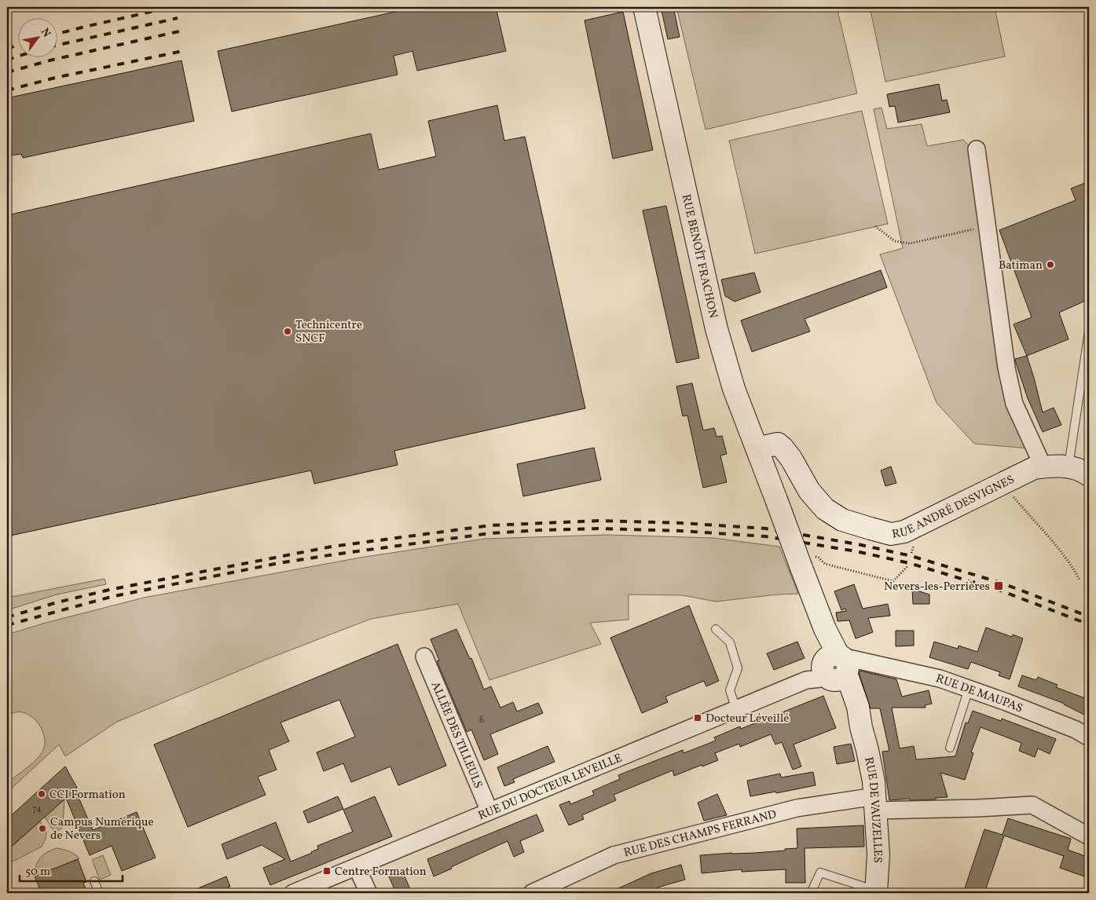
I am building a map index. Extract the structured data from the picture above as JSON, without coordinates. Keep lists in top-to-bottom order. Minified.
{"streets":{"main road":["RUE BENOÎT FRACHON","RUE ANDRÉ DESVIGNES","RUE DE VAUZELLES"],"street":["RUE DE MAUPAS","ALLÉE DES TILLEULS","RUE DU DOCTEUR LEVEILLE","RUE DES CHAMPS FERRAND"]},"crossings":[["RUE BENOÎT FRACHON","RUE ANDRÉ DESVIGNES"],["RUE BENOÎT FRACHON","RUE DE MAUPAS"],["RUE BENOÎT FRACHON","RUE DU DOCTEUR LEVEILLE"],["RUE BENOÎT FRACHON","RUE DE VAUZELLES"],["RUE DE MAUPAS","RUE DU DOCTEUR LEVEILLE"],["RUE DE MAUPAS","RUE DE VAUZELLES"],["ALLÉE DES TILLEULS","RUE DU DOCTEUR LEVEILLE"],["RUE DU DOCTEUR LEVEILLE","RUE DE VAUZELLES"],["RUE DE VAUZELLES","RUE DES CHAMPS FERRAND"]],"places":{"other":["Batiman","Technicentre SNCF","CCI Formation","Campus Numérique de Nevers"],"transit":["Nevers-les-Perrières","Docteur Léveillé","Centre Formation"]},"house_numbers":["6","74"],"scale_bar":"50 m","north":"top right"}
